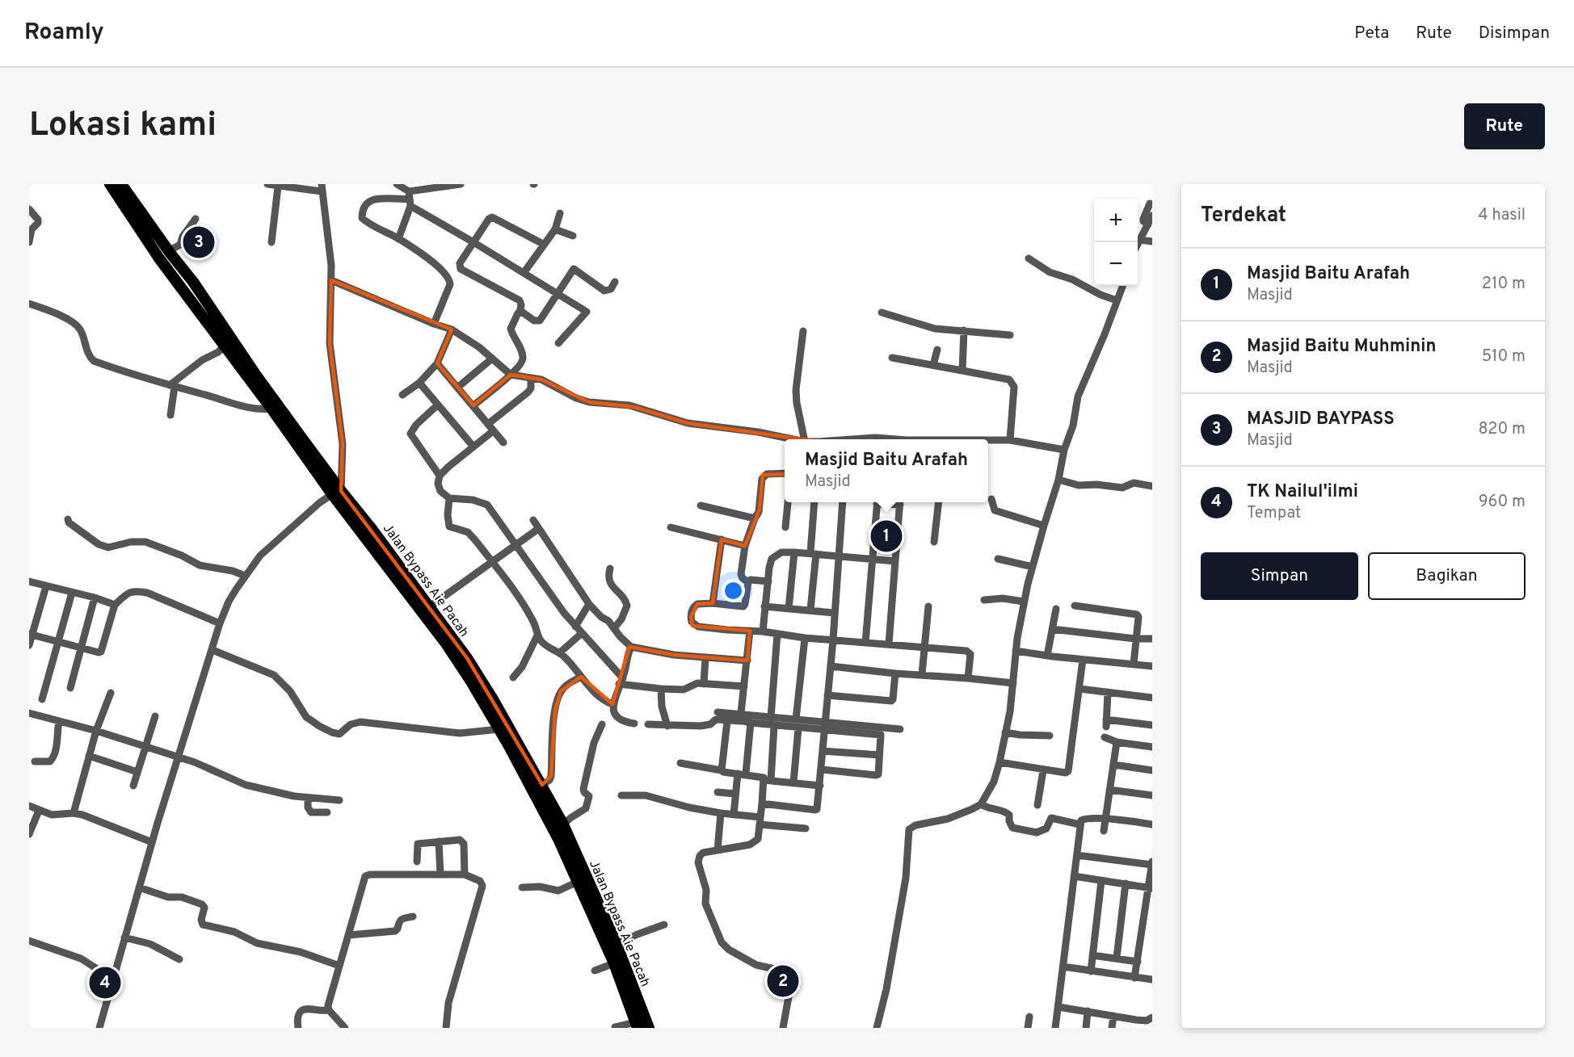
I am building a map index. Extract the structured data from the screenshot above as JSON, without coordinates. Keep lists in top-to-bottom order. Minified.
{"streets":{"highway":["Jalan Bypass Aie Pacah"]},"page":{"header":"Roamly","nav":["Peta","Rute","Disimpan"],"buttons":["Rute",["Simpan","Bagikan"]],"title":"Lokasi kami","heading":["Terdekat","4 hasil"],"map_buttons":["+","−"],"pins":["3","1","2","4"],"list":[{"mark":"1","name":"Masjid Baitu Arafah","note":"Masjid","value":"210 m"},{"mark":"2","name":"Masjid Baitu Muhminin","note":"Masjid","value":"510 m"},{"mark":"3","name":"MASJID BAYPASS","note":"Masjid","value":"820 m"},{"mark":"4","name":"TK Nailul'ilmi","note":"Tempat","value":"960 m"}],"popup":["Masjid Baitu Arafah","Masjid"]}}
